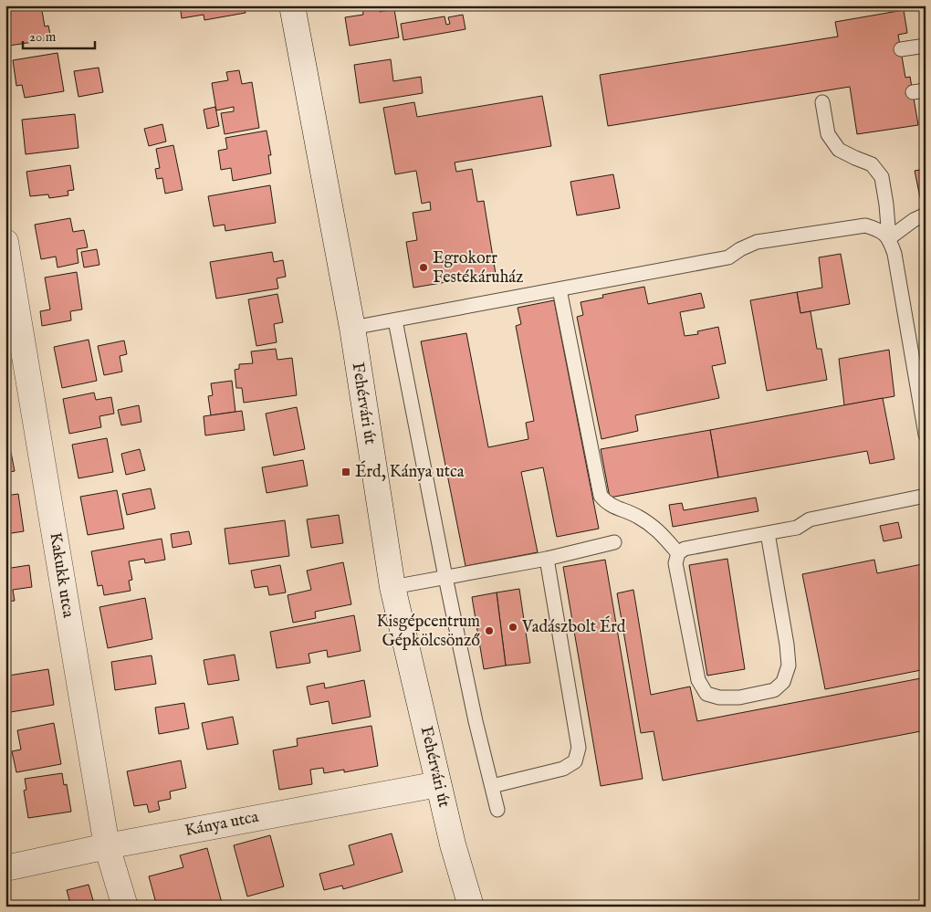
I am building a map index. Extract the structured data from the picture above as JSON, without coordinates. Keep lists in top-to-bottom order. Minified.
{"streets":{"street":["Fehérvári út","Kakukk utca","Kánya utca"]},"crossings":[["Fehérvári út","Kánya utca"],["Kakukk utca","Kánya utca"]],"places":{"other":["Egrokorr Festékáruház","Vadászbolt Érd","Kisgépcentrum Gépkölcsönző"],"transit":["Érd, Kánya utca"]},"scale_bar":"20 m"}
